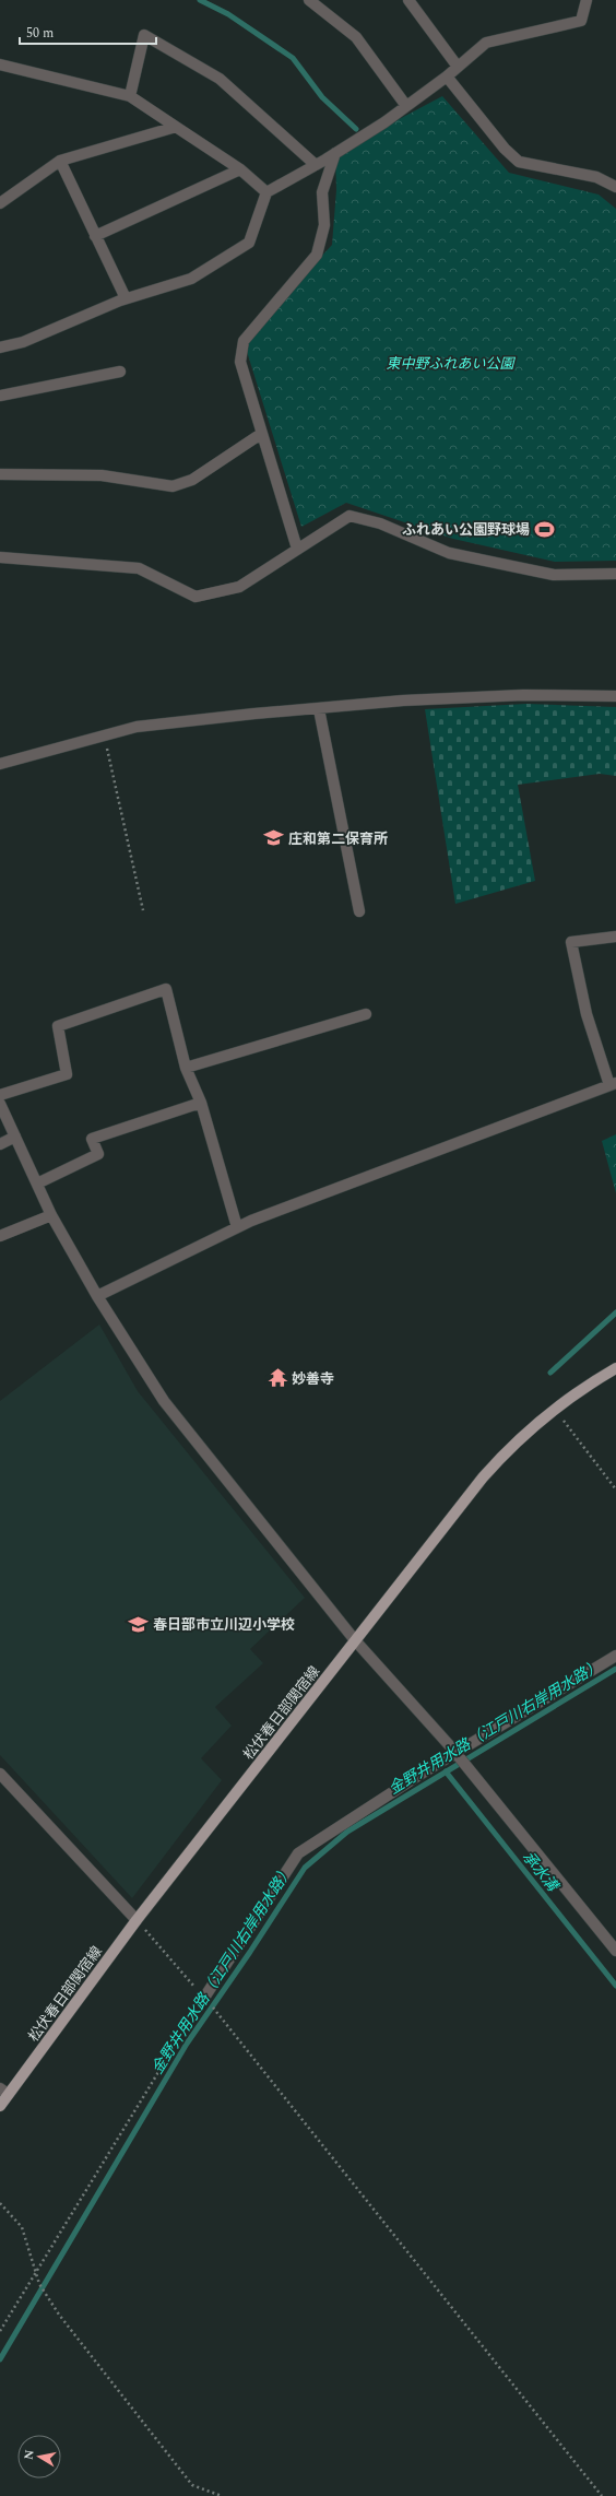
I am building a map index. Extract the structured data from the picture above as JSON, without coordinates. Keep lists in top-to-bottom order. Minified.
{"streets":{"main road":["松伏春日部関宿線"]},"water":["金野井用水路（江戸川右岸用水路）","承水溝"],"parks":["東中野ふれあい公園"],"places":{"sports":["ふれあい公園野球場"],"school or university":["庄和第二保育所","春日部市立川辺小学校"],"temple":["妙善寺"]},"scale_bar":"50 m","north":"left"}
